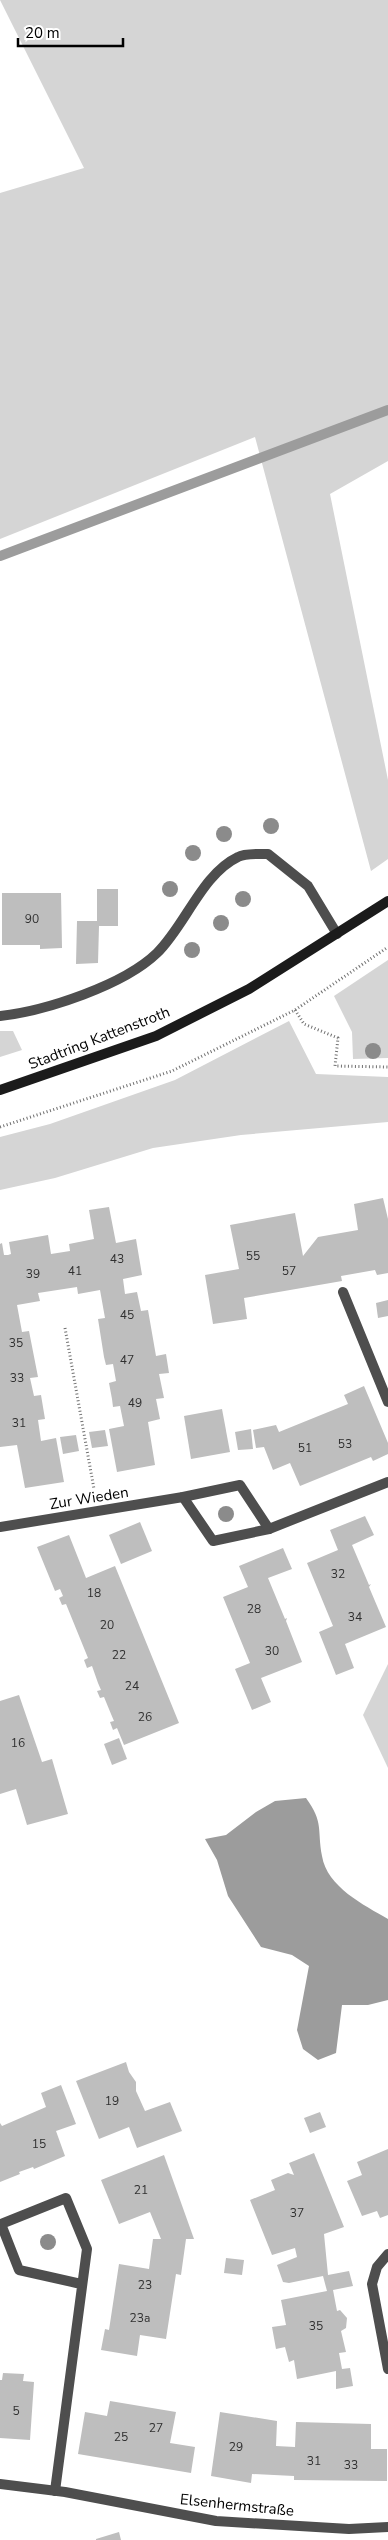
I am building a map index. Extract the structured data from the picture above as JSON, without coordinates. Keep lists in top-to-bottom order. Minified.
{"streets":{"main road":["Stadtring Kattenstroth"],"street":["Zur Wieden","Elsenhermstraße"]},"house_numbers":["90","55","43","41","57","39","45","35","47","33","49","31","53","51","32","18","28","34","20","30","22","24","26","16","19","15","21","37","23","23a","35","5","27","25","29","31","33"],"scale_bar":"20 m"}
